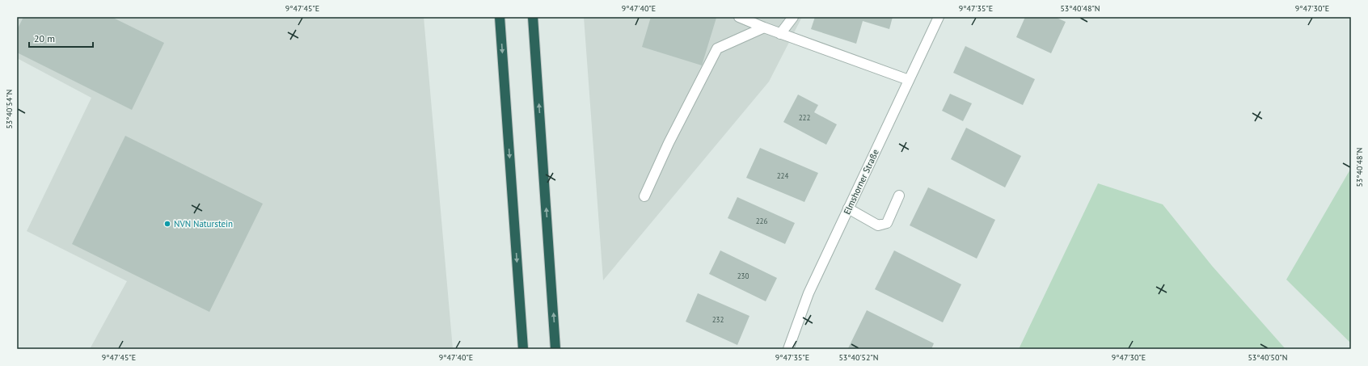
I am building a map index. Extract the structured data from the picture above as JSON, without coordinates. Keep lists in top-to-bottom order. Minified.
{"streets":{"street":["Elmshorner Straße"]},"places":["NVN Naturstein"],"house_numbers":["222","224","226","230","232"],"scale_bar":"20 m","coordinates":["9°47'45\"E","9°47'40\"E","9°47'35\"E","53°40'48\"N","9°47'30\"E","53°40'54\"N","53°40'52\"N","53°40'50\"N"]}
